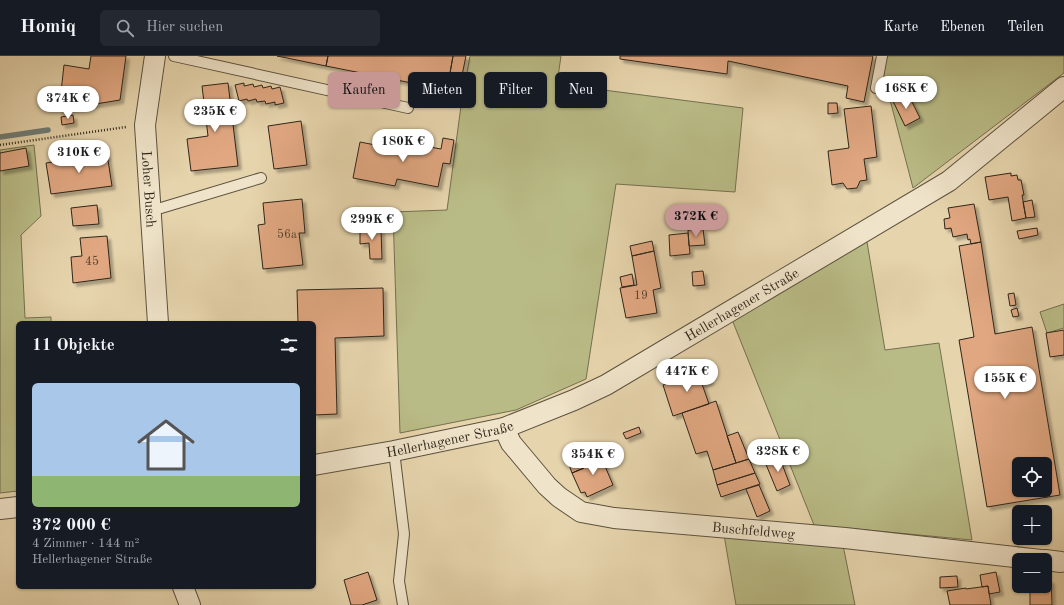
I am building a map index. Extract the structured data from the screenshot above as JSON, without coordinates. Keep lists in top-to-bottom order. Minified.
{"streets":{"street":["Loher Busch","Hellerhagener Straße","Buschfeldweg"]},"crossings":[["Hellerhagener Straße","Buschfeldweg"]],"house_numbers":["56a","45","19"],"page":{"header":"Homiq","search":"Hier suchen","nav":["Karte","Ebenen","Teilen"],"chip":["Kaufen","Mieten","Filter","Neu"],"price":["168K €","374K €","235K €","180K €","310K €","372K €","299K €","447K €","155K €","328K €","354K €"],"heading":"11 Objekte","list":[{"name":"372 000 €","note":"4 Zimmer · 144 m² · Hellerhagener Straße"}],"map_buttons":["+","−"]}}
